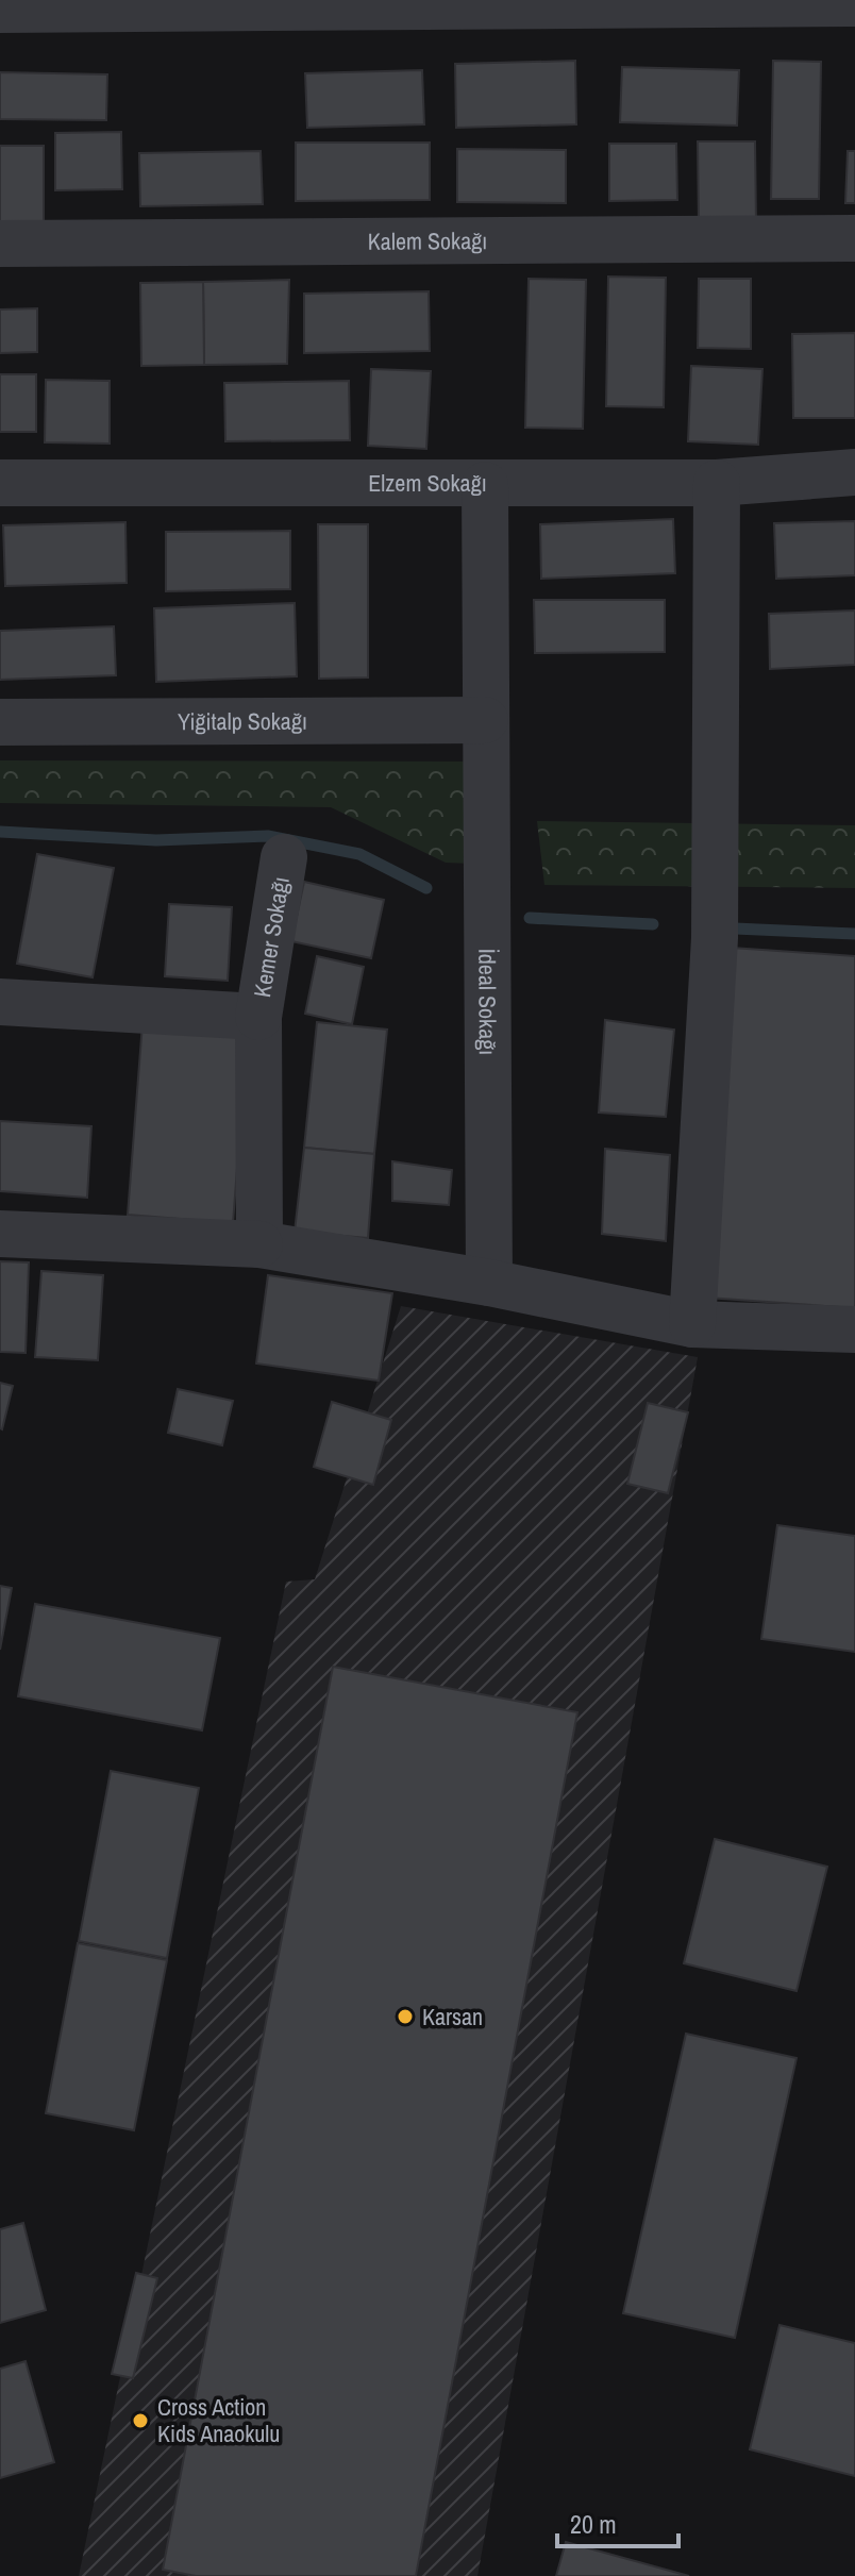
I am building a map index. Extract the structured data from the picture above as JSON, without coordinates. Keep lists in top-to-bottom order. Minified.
{"streets":{"street":["Kalem Sokağı","Elzem Sokağı","Yiğitalp Sokağı","Kemer Sokağı","İdeal Sokağı"]},"crossings":[["Elzem Sokağı","İdeal Sokağı"],["Yiğitalp Sokağı","İdeal Sokağı"]],"places":["Karsan","Cross Action Kids Anaokulu"],"scale_bar":"20 m"}
